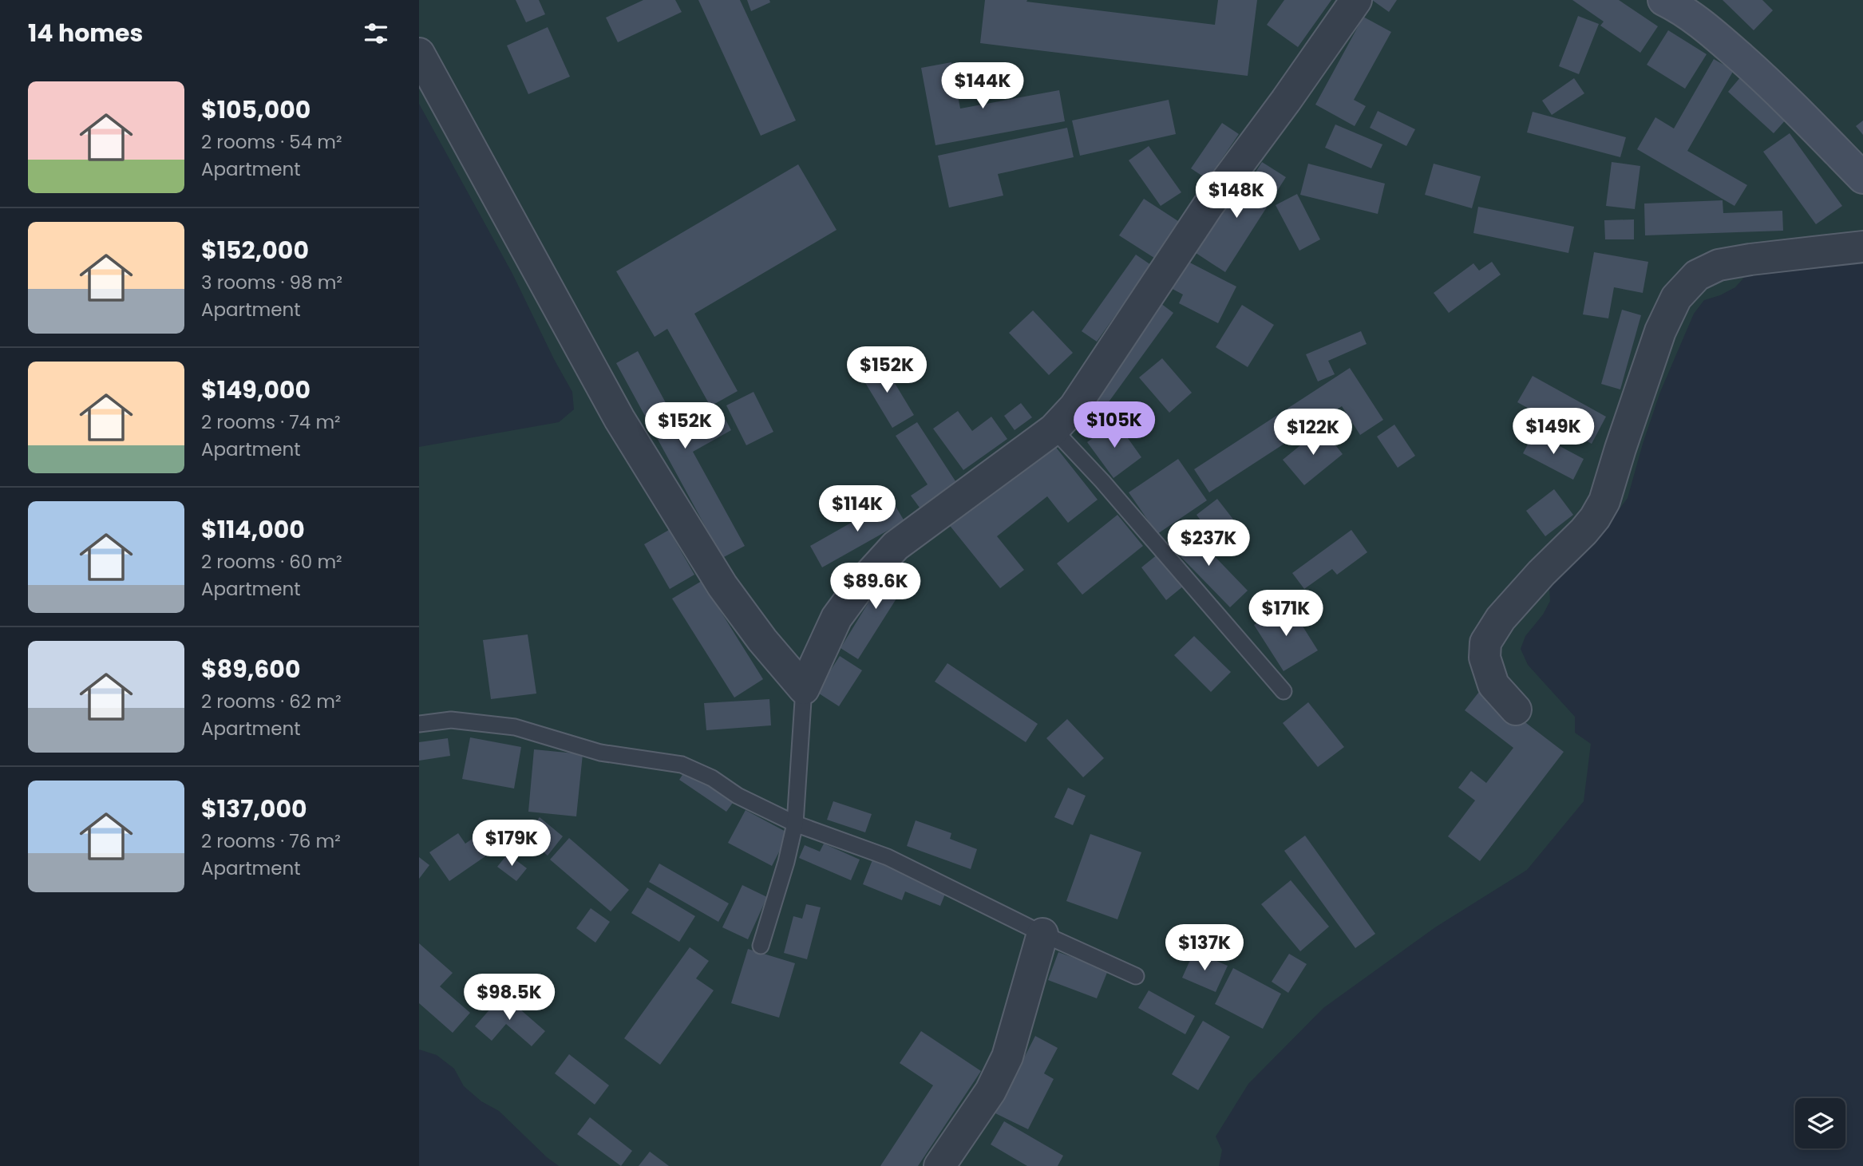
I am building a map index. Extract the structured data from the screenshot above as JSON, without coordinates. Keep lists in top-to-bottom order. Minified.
{"page":{"heading":"14 homes","price":["$144K","$148K","$152K","$105K","$152K","$149K","$122K","$114K","$237K","$89.6K","$171K","$179K","$137K","$98.5K"],"list":[{"name":"$105,000","note":"2 rooms · 54 m² · Apartment"},{"name":"$152,000","note":"3 rooms · 98 m² · Apartment"},{"name":"$149,000","note":"2 rooms · 74 m² · Apartment"},{"name":"$114,000","note":"2 rooms · 60 m² · Apartment"},{"name":"$89,600","note":"2 rooms · 62 m² · Apartment"},{"name":"$137,000","note":"2 rooms · 76 m² · Apartment"}]}}
